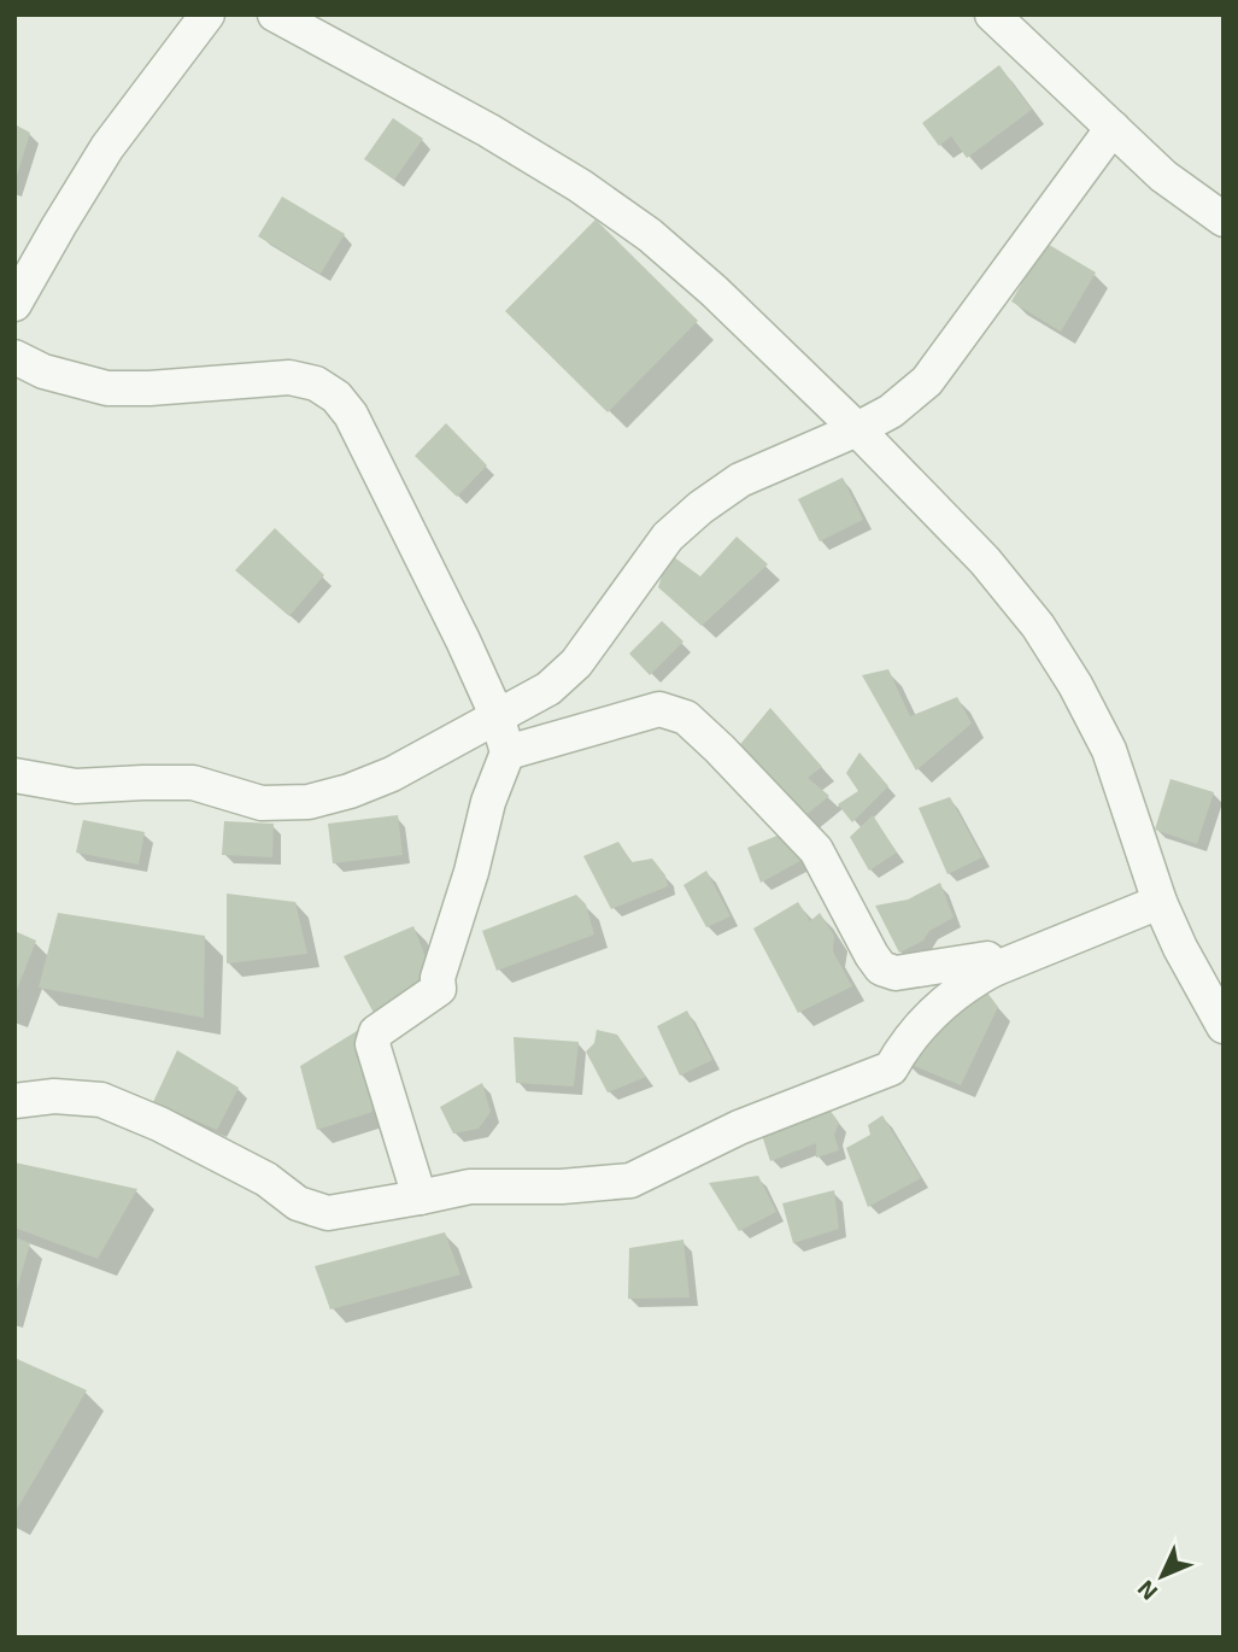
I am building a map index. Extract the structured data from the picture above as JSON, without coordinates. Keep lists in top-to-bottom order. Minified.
{"north":"bottom left"}
